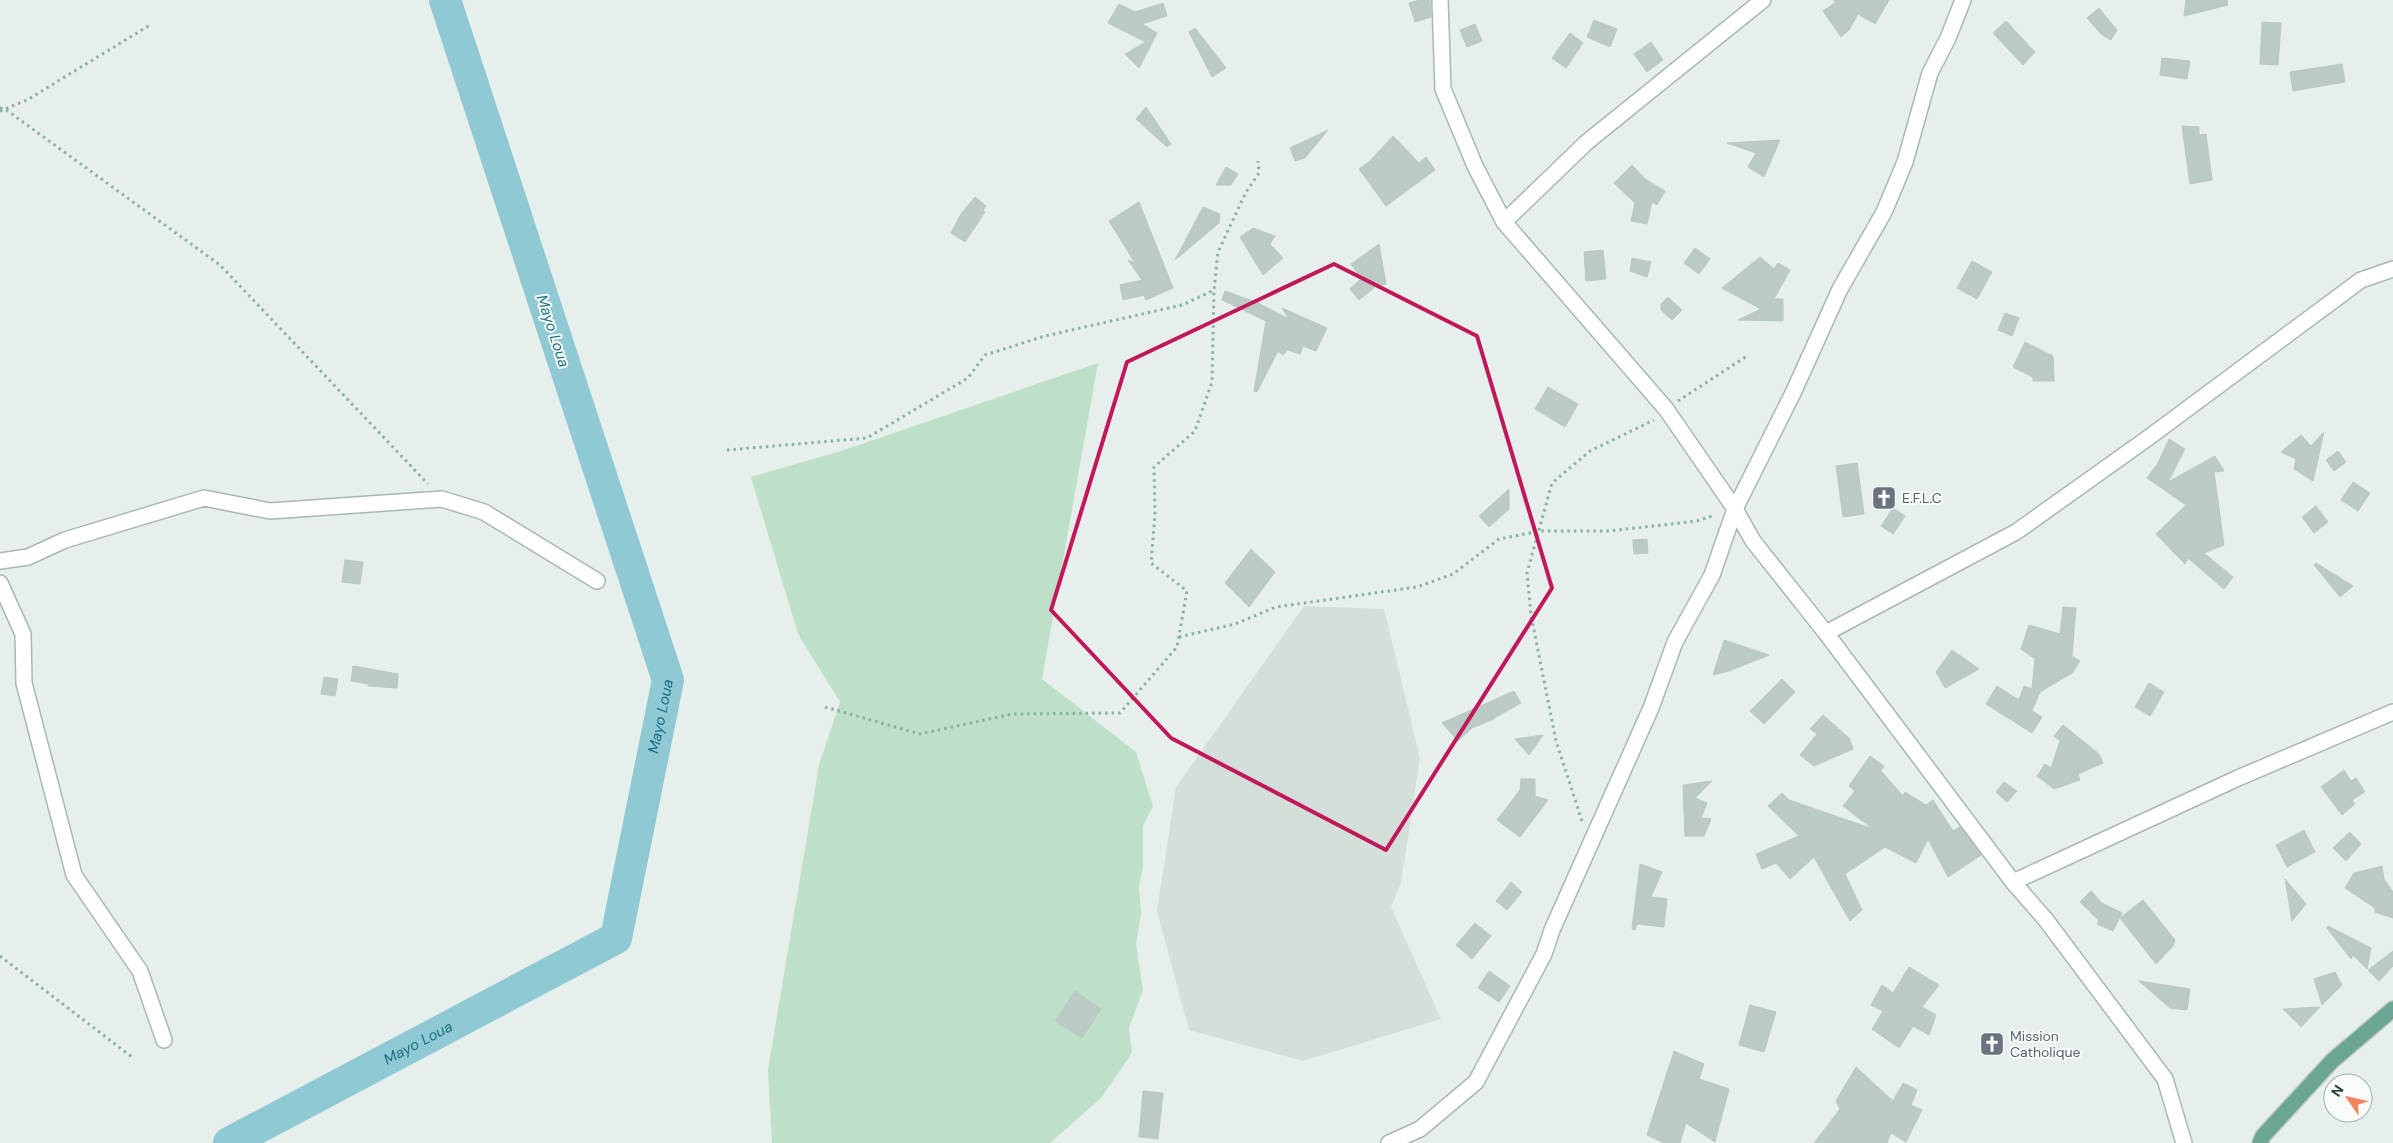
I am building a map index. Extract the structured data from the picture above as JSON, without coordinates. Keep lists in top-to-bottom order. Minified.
{"water":["Mayo Loua"],"places":{"church":["E.F.L.C","Mission Catholique"]},"north":"top left"}
